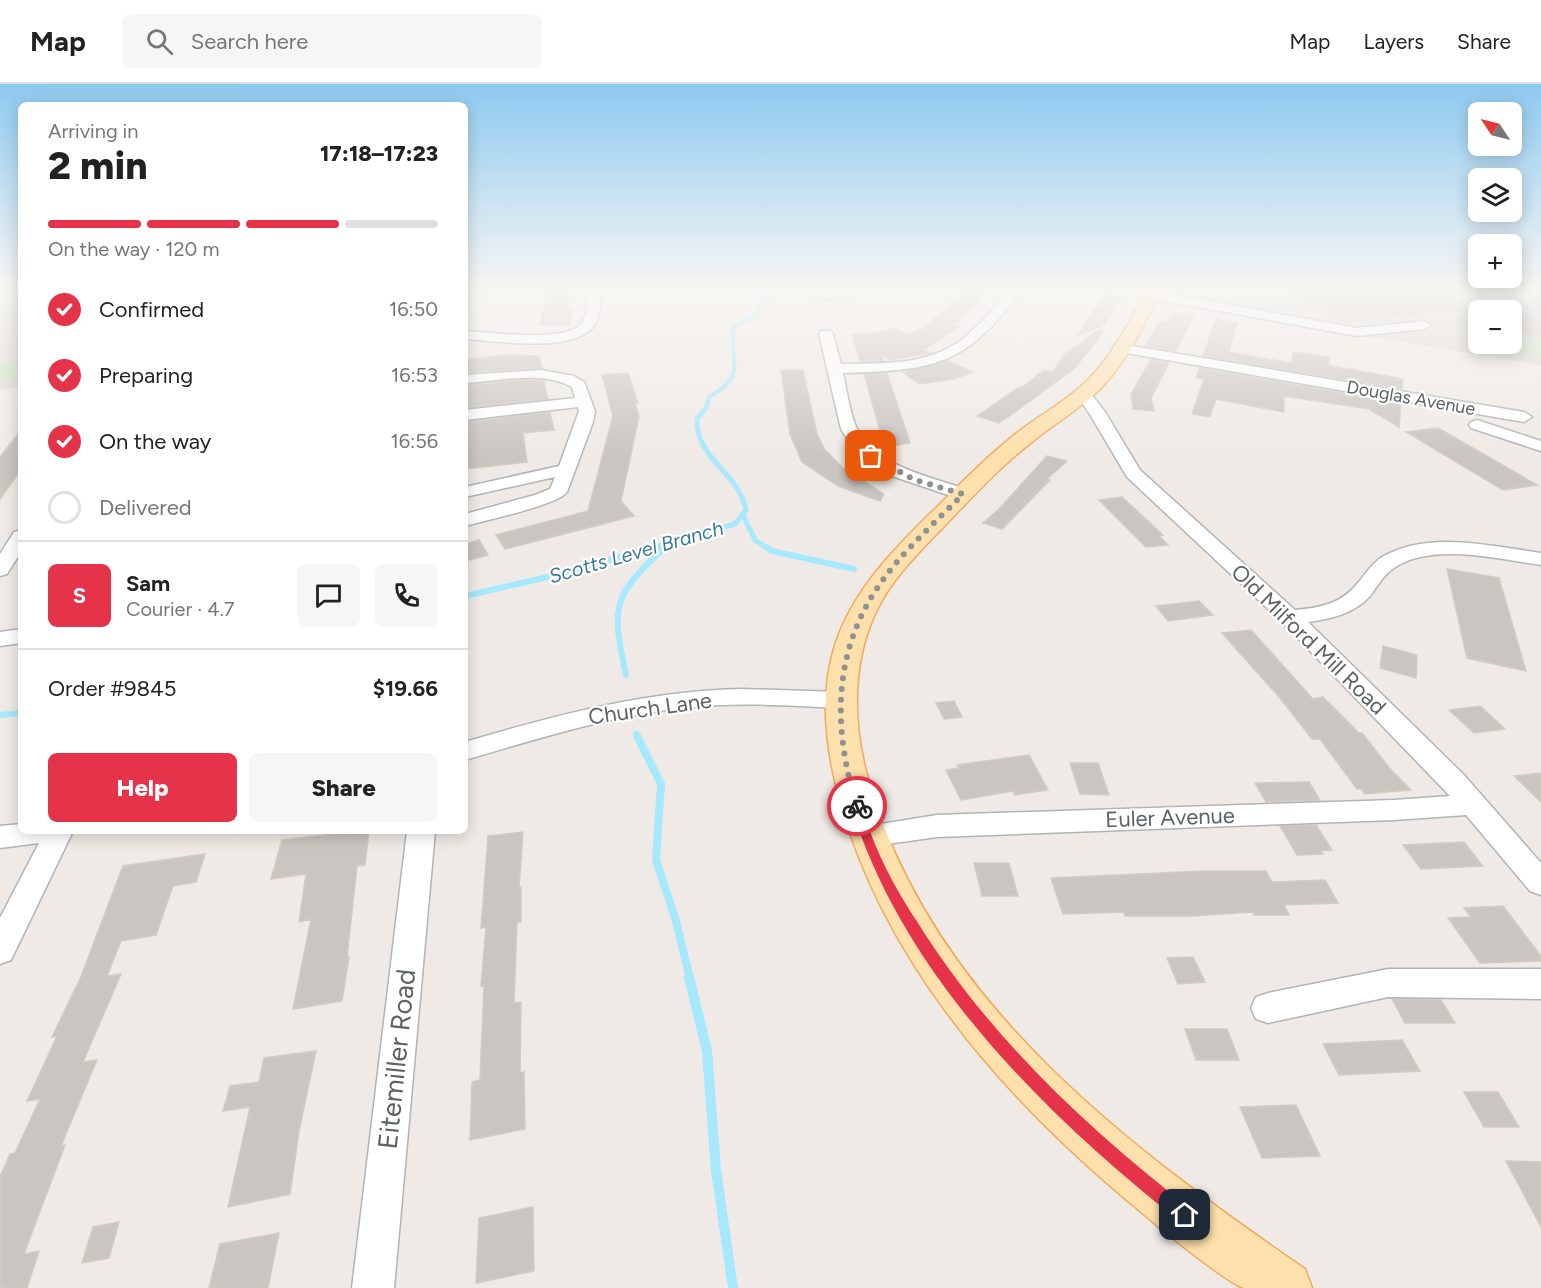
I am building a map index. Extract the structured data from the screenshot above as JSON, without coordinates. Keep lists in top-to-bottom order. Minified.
{"streets":{"street":["Douglas Avenue","Old Milford Mill Road","Church Lane","Euler Avenue","Eitemiller Road"]},"crossings":[["Old Milford Mill Road","Euler Avenue"]],"water":["Scotts Level Branch"],"north":"top left","page":{"header":"Map","search":"Search here","nav":["Map","Layers","Share"],"map_buttons":["+","−"],"heading":["2 min","Arriving in","17:18–17:23"],"panel":["Sam","Courier · 4.7","Order #9845","$19.66"],"bar":"On the way · 120 m","list":[["Confirmed","16:50"],["Preparing","16:53"],["On the way","16:56"],"Delivered"],"round":"S","buttons":["Help","Share"]}}
